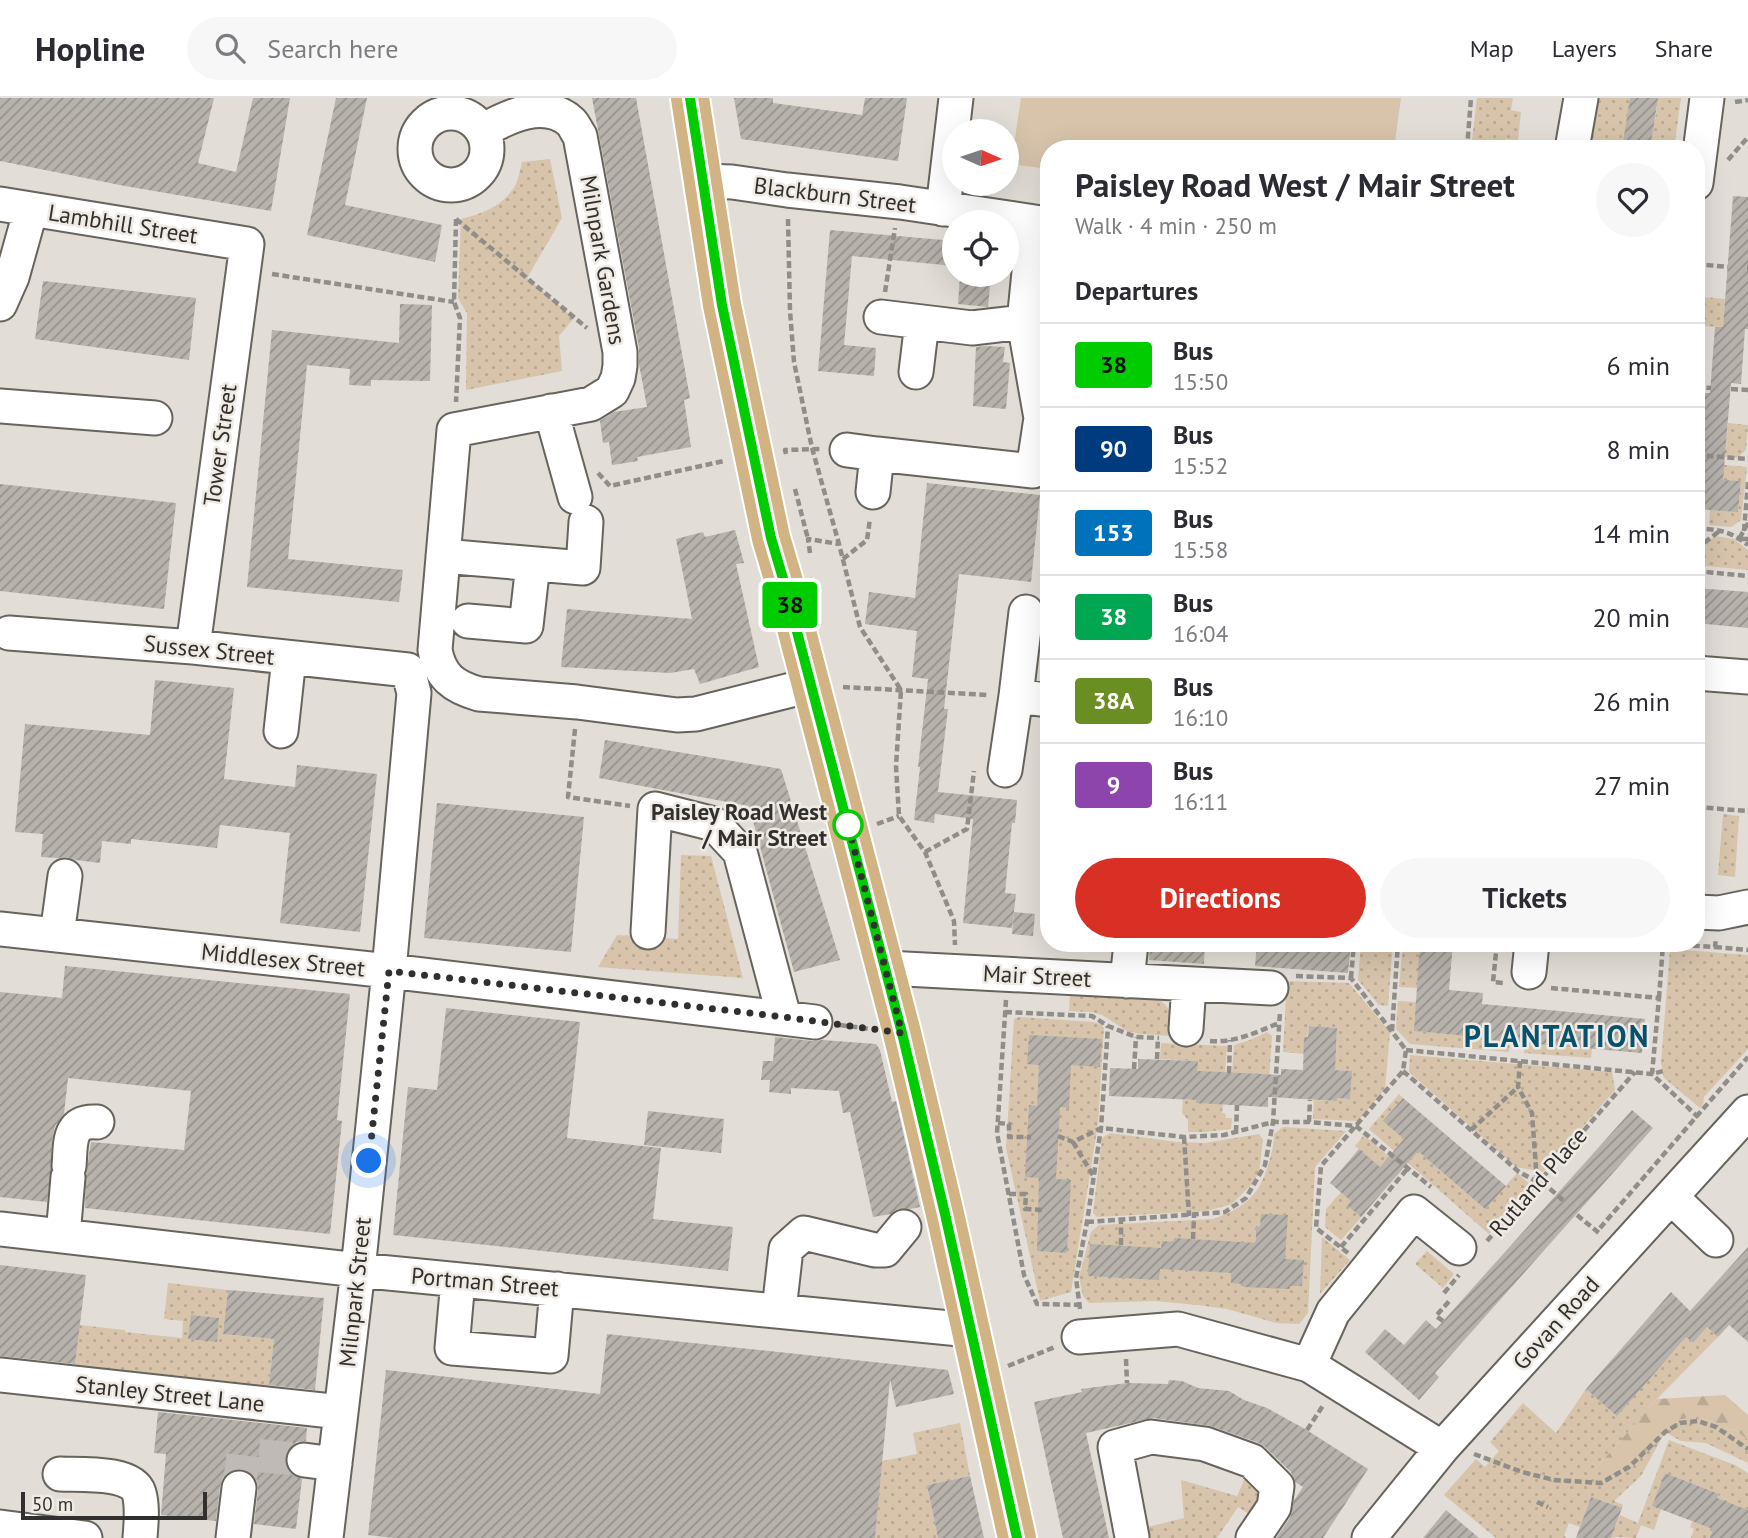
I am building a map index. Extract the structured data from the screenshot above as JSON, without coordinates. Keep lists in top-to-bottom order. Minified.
{"streets":{"street":["Blackburn Street","Lambhill Street","Milnpark Gardens","Tower Street","Sussex Street","Middlesex Street","Mair Street","Portman Street","Milnpark Street","Govan Road","Stanley Street Lane"],"path":["Rutland Place"]},"crossings":[["Lambhill Street","Tower Street"],["Tower Street","Sussex Street"],["Sussex Street","Milnpark Street"],["Middlesex Street","Milnpark Street"],["Portman Street","Milnpark Street"],["Milnpark Street","Stanley Street Lane"]],"districts":["PLANTATION"],"places":["Paisley Road West / Mair Street"],"lines":["bus line 38"],"scale_bar":"50 m","north":"right","page":{"header":"Hopline","search":"Search here","nav":["Map","Layers","Share"],"on_map":"38","heading":[["Paisley Road West / Mair Street","Walk · 4 min · 250 m"],"Departures"],"list":[{"mark":"38","name":"Bus","note":"15:50","value":"6 min"},{"mark":"90","name":"Bus","note":"15:52","value":"8 min"},{"mark":"153","name":"Bus","note":"15:58","value":"14 min"},{"mark":"38","name":"Bus","note":"16:04","value":"20 min"},{"mark":"38A","name":"Bus","note":"16:10","value":"26 min"},{"mark":"9","name":"Bus","note":"16:11","value":"27 min"}],"buttons":["Directions","Tickets"],"scale":"50 m"}}
